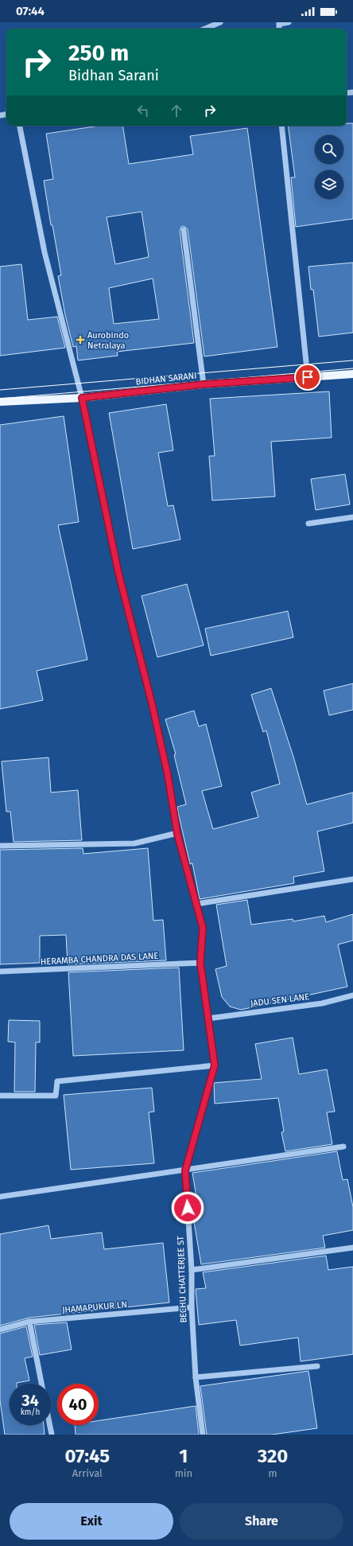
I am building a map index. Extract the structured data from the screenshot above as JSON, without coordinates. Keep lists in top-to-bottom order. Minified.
{"streets":{"main road":["BIDHAN SARANI"],"street":["HERAMBA CHANDRA DAS LANE","JADU SEN LANE","BECHU CHATTERJEE ST","JHAMAPUKUR LN"]},"crossings":[["BIDHAN SARANI","BECHU CHATTERJEE ST"],["HERAMBA CHANDRA DAS LANE","BECHU CHATTERJEE ST"],["JADU SEN LANE","BECHU CHATTERJEE ST"],["BECHU CHATTERJEE ST","JHAMAPUKUR LN"]],"places":{"health":["Aurobindo Netralaya"]},"page":{"status":"07:44","turn":["250 m","Bidhan Sarani"],"speed":"34 km/h","limit":"40","eta":["07:45","Arrival","1","min","320","m"],"buttons":["Exit","Share"]}}
